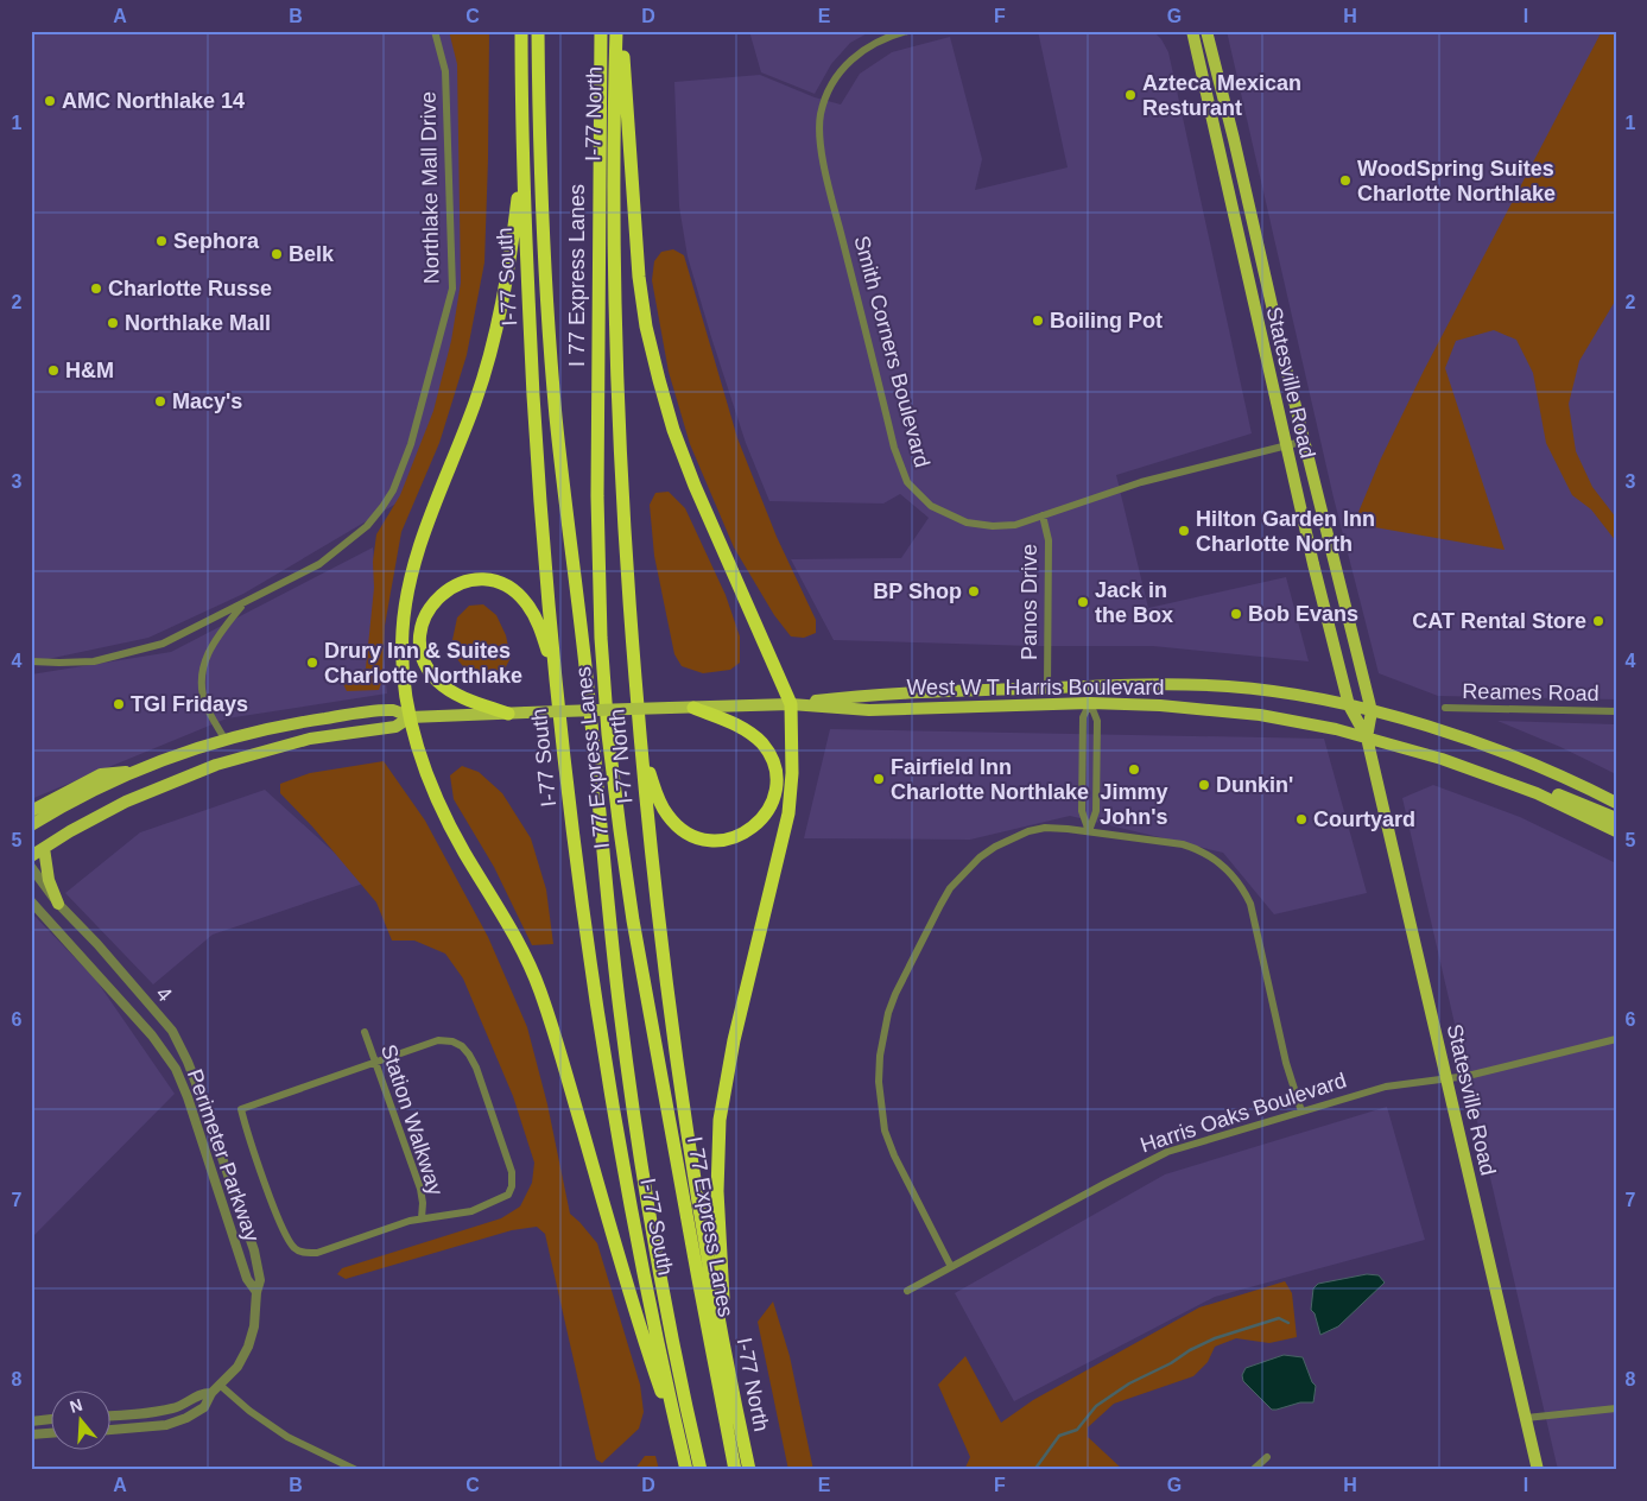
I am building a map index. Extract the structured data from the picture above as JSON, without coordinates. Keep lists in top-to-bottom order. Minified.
{"streets":{"highway":["I-77 North","I 77 Express Lanes","I-77 South"],"main road":["Statesville Road","West W T Harris Boulevard"],"street":["Northlake Mall Drive","Smith Corners Boulevard","Panos Drive","Reames Road","4","Harris Oaks Boulevard","Station Walkway","Perimeter Parkway"]},"crossings":[["Smith Corners Boulevard","Statesville Road"],["Smith Corners Boulevard","Panos Drive"],["Statesville Road","West W T Harris Boulevard"],["Statesville Road","Harris Oaks Boulevard"],["Panos Drive","West W T Harris Boulevard"],["4","Perimeter Parkway"]],"places":["Azteca Mexican Resturant","AMC Northlake 14","WoodSpring Suites Charlotte Northlake","Sephora","Belk","Charlotte Russe","Boiling Pot","Northlake Mall","H&M","Macy's","Hilton Garden Inn Charlotte North","BP Shop","Jack in the Box","Bob Evans","CAT Rental Store","Drury Inn & Suites Charlotte Northlake","TGI Fridays","Jimmy John's","Fairfield Inn Charlotte Northlake","Dunkin'","Courtyard"],"north":"top","grid":{"columns":["A","B","C","D","E","F","G","H","I"],"rows":["1","2","3","4","5","6","7","8"]}}
